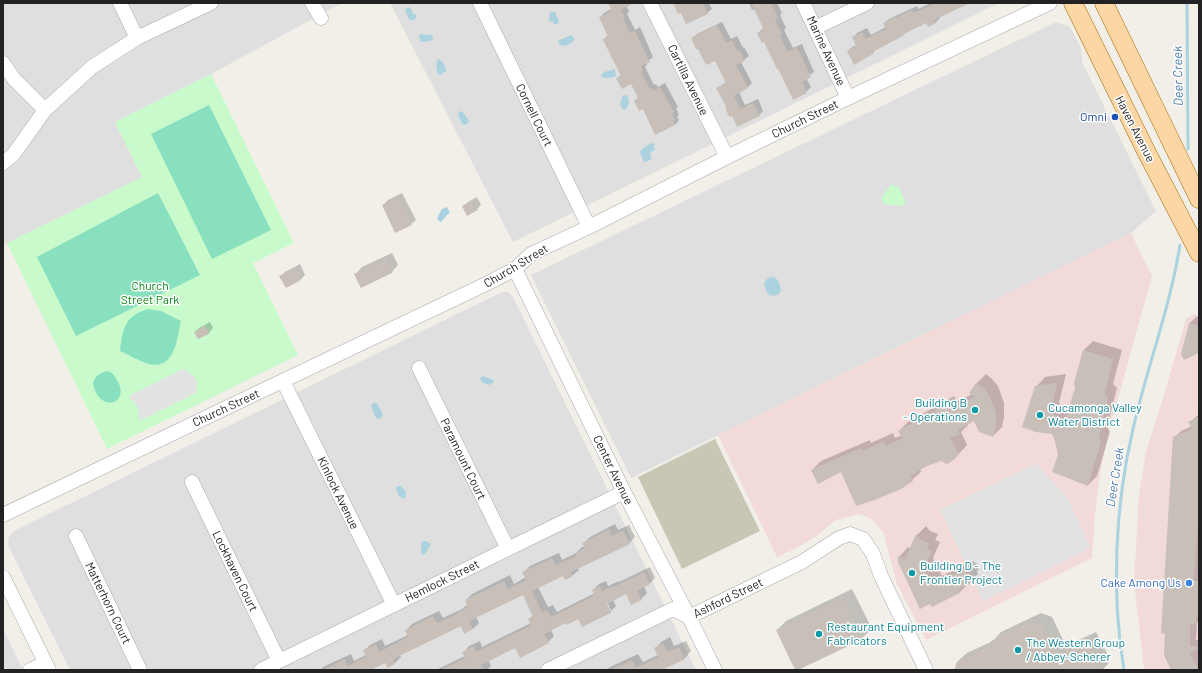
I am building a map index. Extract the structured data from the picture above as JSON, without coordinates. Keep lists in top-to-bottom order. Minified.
{"streets":{"main road":["Haven Avenue"],"street":["Marine Avenue","Cartilla Avenue","Cornell Court","Church Street","Paramount Court","Center Avenue","Kinlock Avenue","Lockhaven Court","Hemlock Street","Ashford Street","Matterhorn Court"]},"crossings":[["Marine Avenue","Church Street"],["Cartilla Avenue","Church Street"],["Cornell Court","Church Street"],["Church Street","Center Avenue"],["Church Street","Kinlock Avenue"],["Paramount Court","Hemlock Street"],["Center Avenue","Hemlock Street"],["Center Avenue","Ashford Street"],["Kinlock Avenue","Hemlock Street"],["Lockhaven Court","Hemlock Street"]],"water":["Deer Creek"],"parks":["Church Street Park"],"places":["Omni","Building B - Operations","Cucamonga Valley Water District","Building D - The Frontier Project","Cake Among Us","Restaurant Equipment Fabricators","The Western Group / Abbey-Scherer"]}
